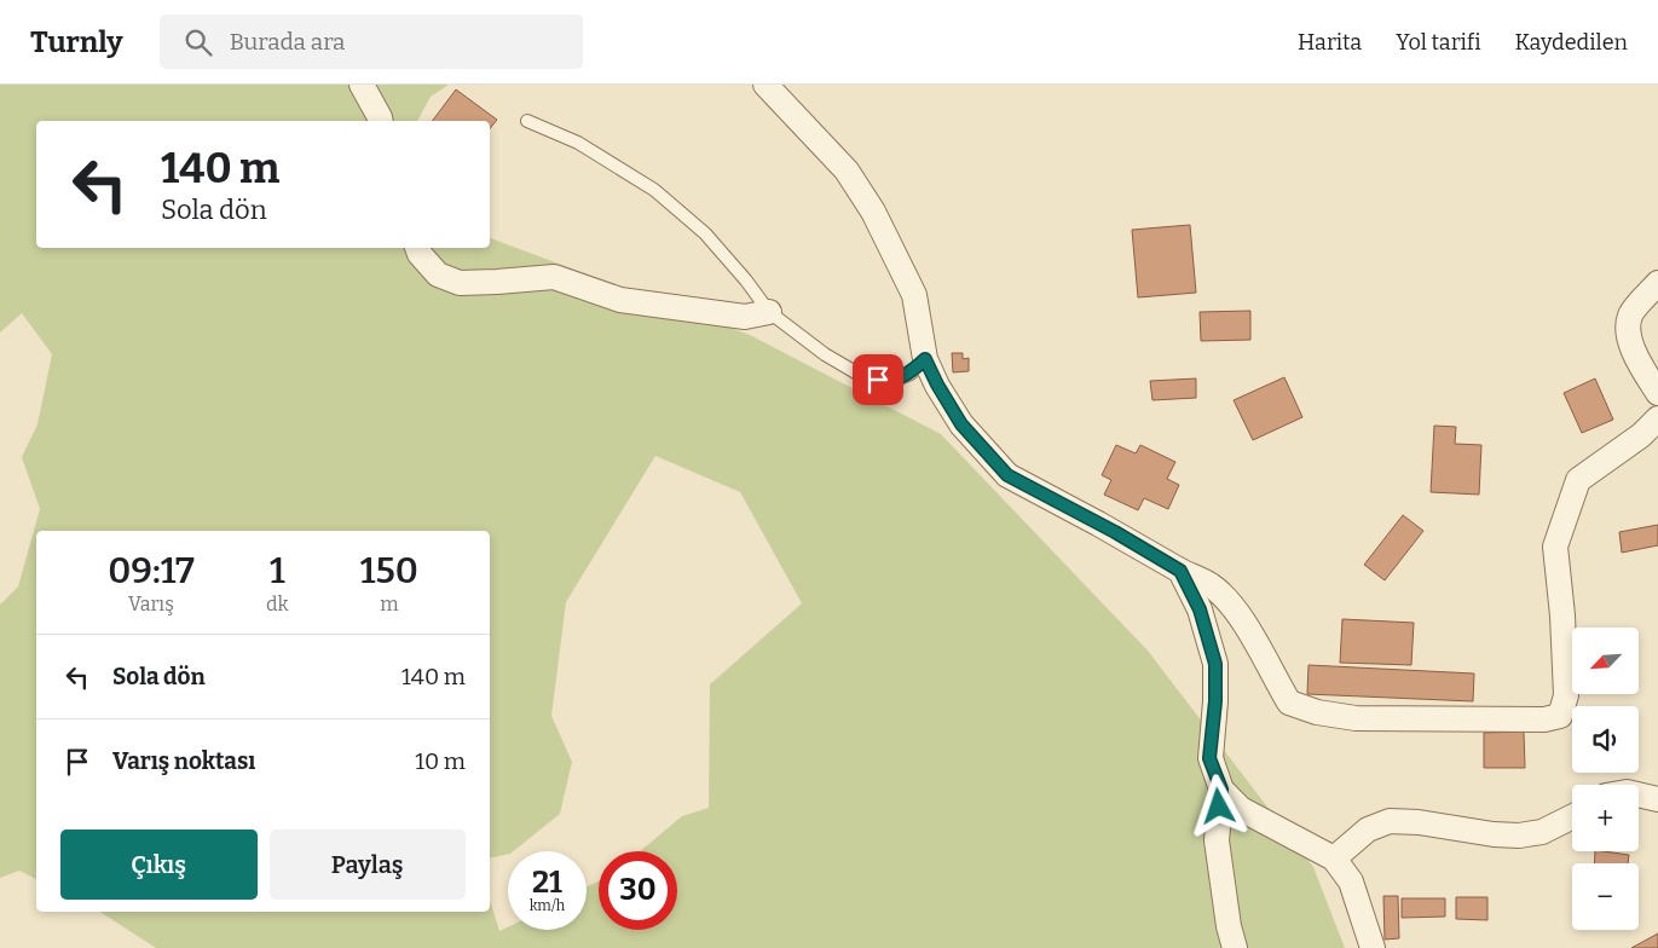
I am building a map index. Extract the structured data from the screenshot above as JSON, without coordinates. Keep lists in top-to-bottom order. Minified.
{"north":"bottom left","page":{"header":"Turnly","search":"Burada ara","nav":["Harita","Yol tarifi","Kaydedilen"],"turn":["140 m","Sola dön"],"eta":["09:17","Varış","1","dk","150","m"],"map_buttons":["+","−"],"list":[{"name":"Sola dön","value":"140 m"},{"name":"Varış noktası","value":"10 m"}],"buttons":["Çıkış","Paylaş"],"speed":"21 km/h","limit":"30"}}
